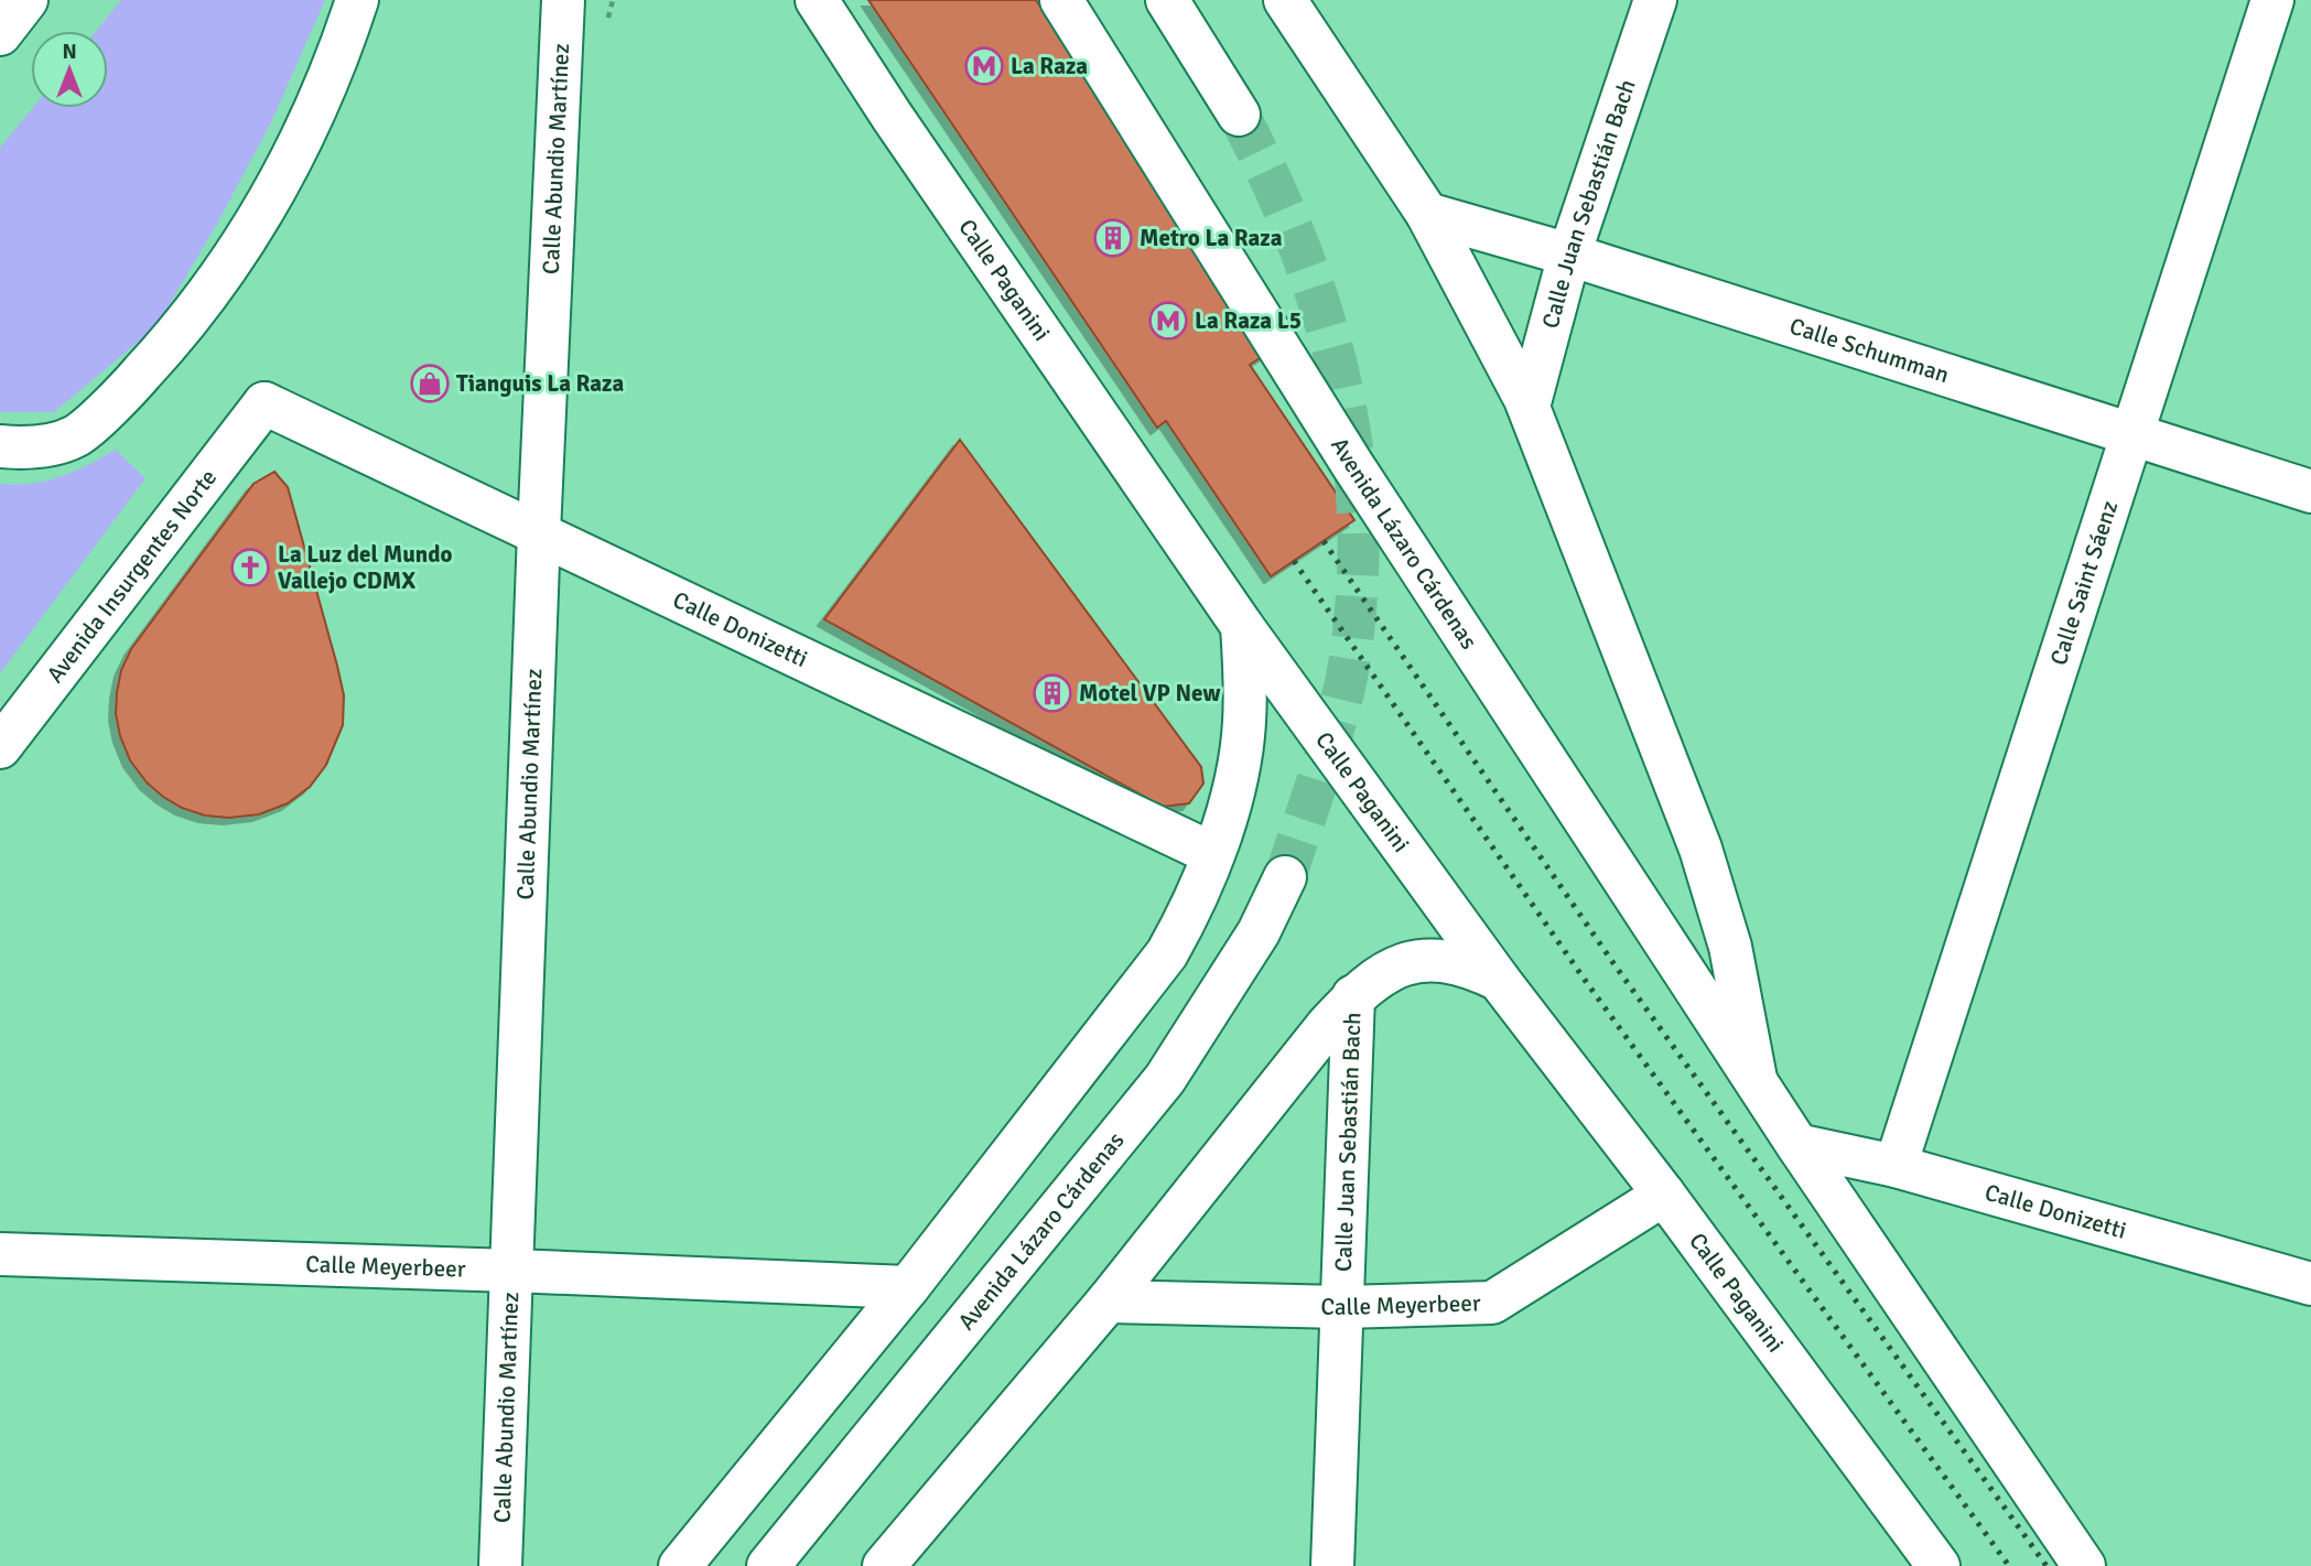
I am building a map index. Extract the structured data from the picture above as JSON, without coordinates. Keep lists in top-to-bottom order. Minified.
{"streets":{"main road":["Calle Abundio Martínez","Calle Juan Sebastián Bach","Calle Paganini","Calle Schumman","Avenida Lázaro Cárdenas","Avenida Insurgentes Norte","Calle Saint Sáenz","Calle Donizetti","Calle Meyerbeer"]},"crossings":[["Calle Abundio Martínez","Calle Donizetti"],["Calle Abundio Martínez","Calle Meyerbeer"],["Calle Juan Sebastián Bach","Calle Schumman"],["Calle Juan Sebastián Bach","Calle Meyerbeer"],["Calle Paganini","Calle Meyerbeer"],["Calle Schumman","Calle Saint Sáenz"],["Avenida Insurgentes Norte","Calle Donizetti"],["Calle Saint Sáenz","Calle Donizetti"]],"places":{"metro station":["La Raza","La Raza L5"],"building":["Metro La Raza","Motel VP New"],"shop":["Tianguis La Raza"],"church":["La Luz del Mundo Vallejo CDMX"]},"north":"top"}
